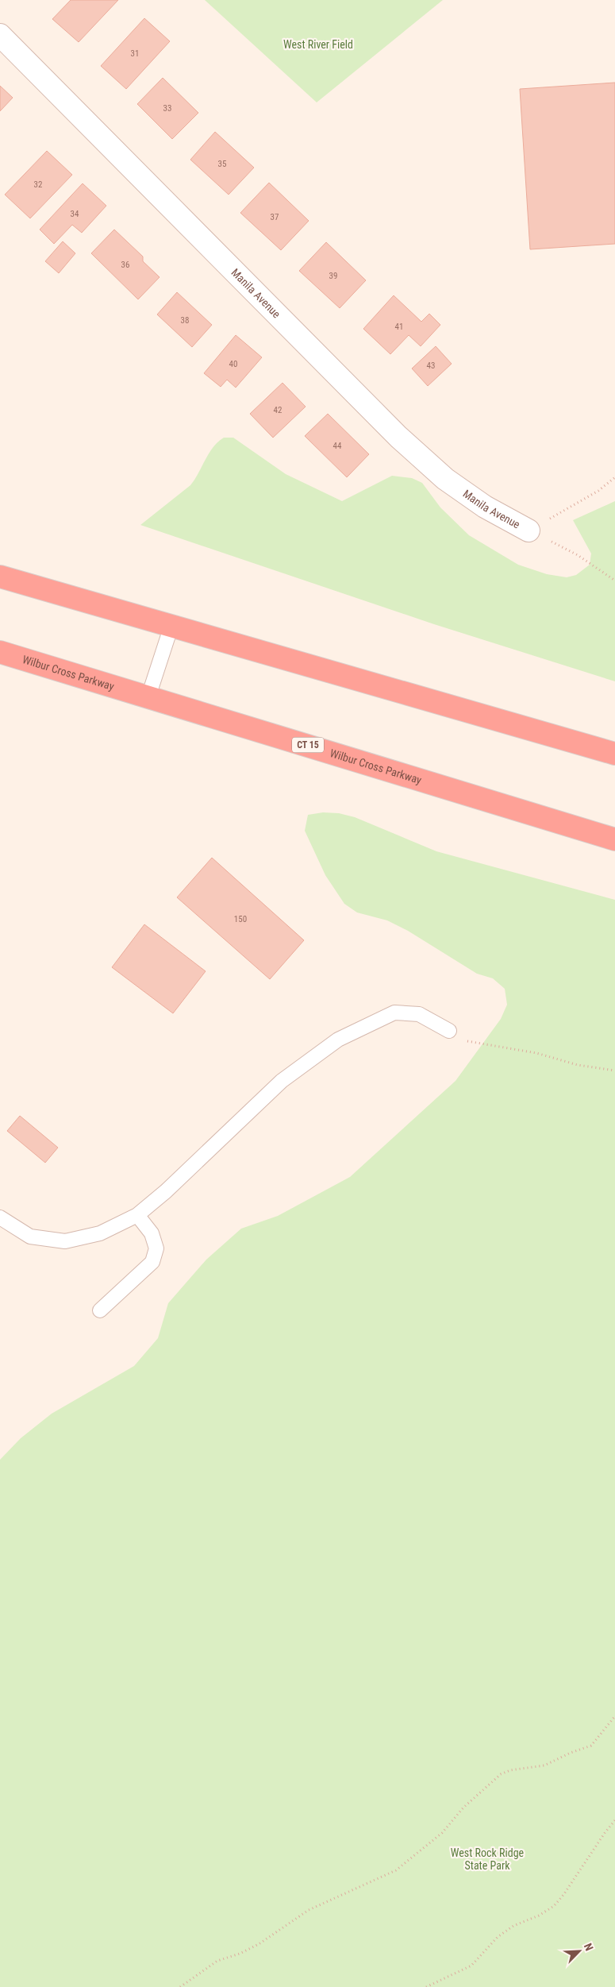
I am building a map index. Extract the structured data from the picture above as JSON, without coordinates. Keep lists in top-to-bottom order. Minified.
{"streets":{"highway":["Wilbur Cross Parkway","CT 15"],"street":["Manila Avenue"]},"parks":["West River Field","West Rock Ridge State Park"],"house_numbers":["31","33","35","32","34","37","36","39","38","41","40","43","42","44","150"],"north":"top right"}
